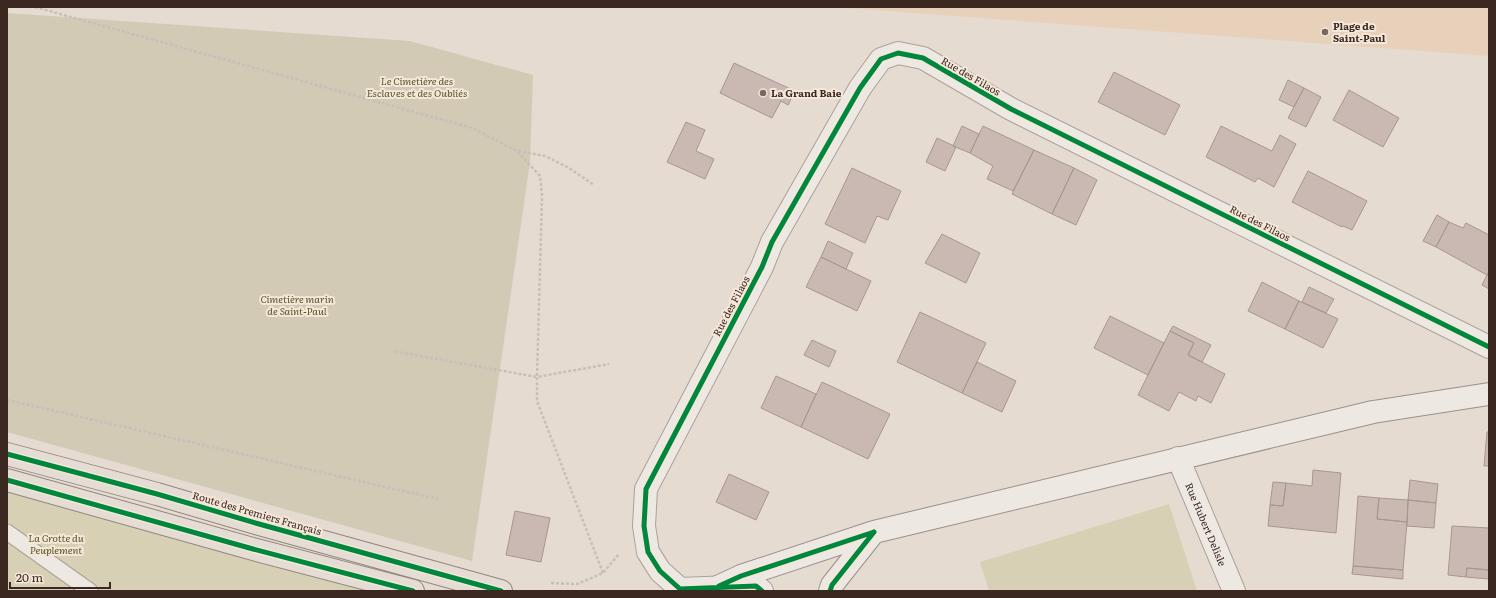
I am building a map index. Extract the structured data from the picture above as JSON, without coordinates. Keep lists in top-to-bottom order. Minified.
{"streets":{"main road":["Route des Premiers Français"],"street":["Rue des Filaos","Rue Hubert Delisle"]},"parks":["Le Cimetière des Esclaves et des Oubliés","Cimetière marin de Saint-Paul","La Grotte du Peuplement"],"places":["Plage de Saint-Paul","La Grand Baie"],"scale_bar":"20 m"}
